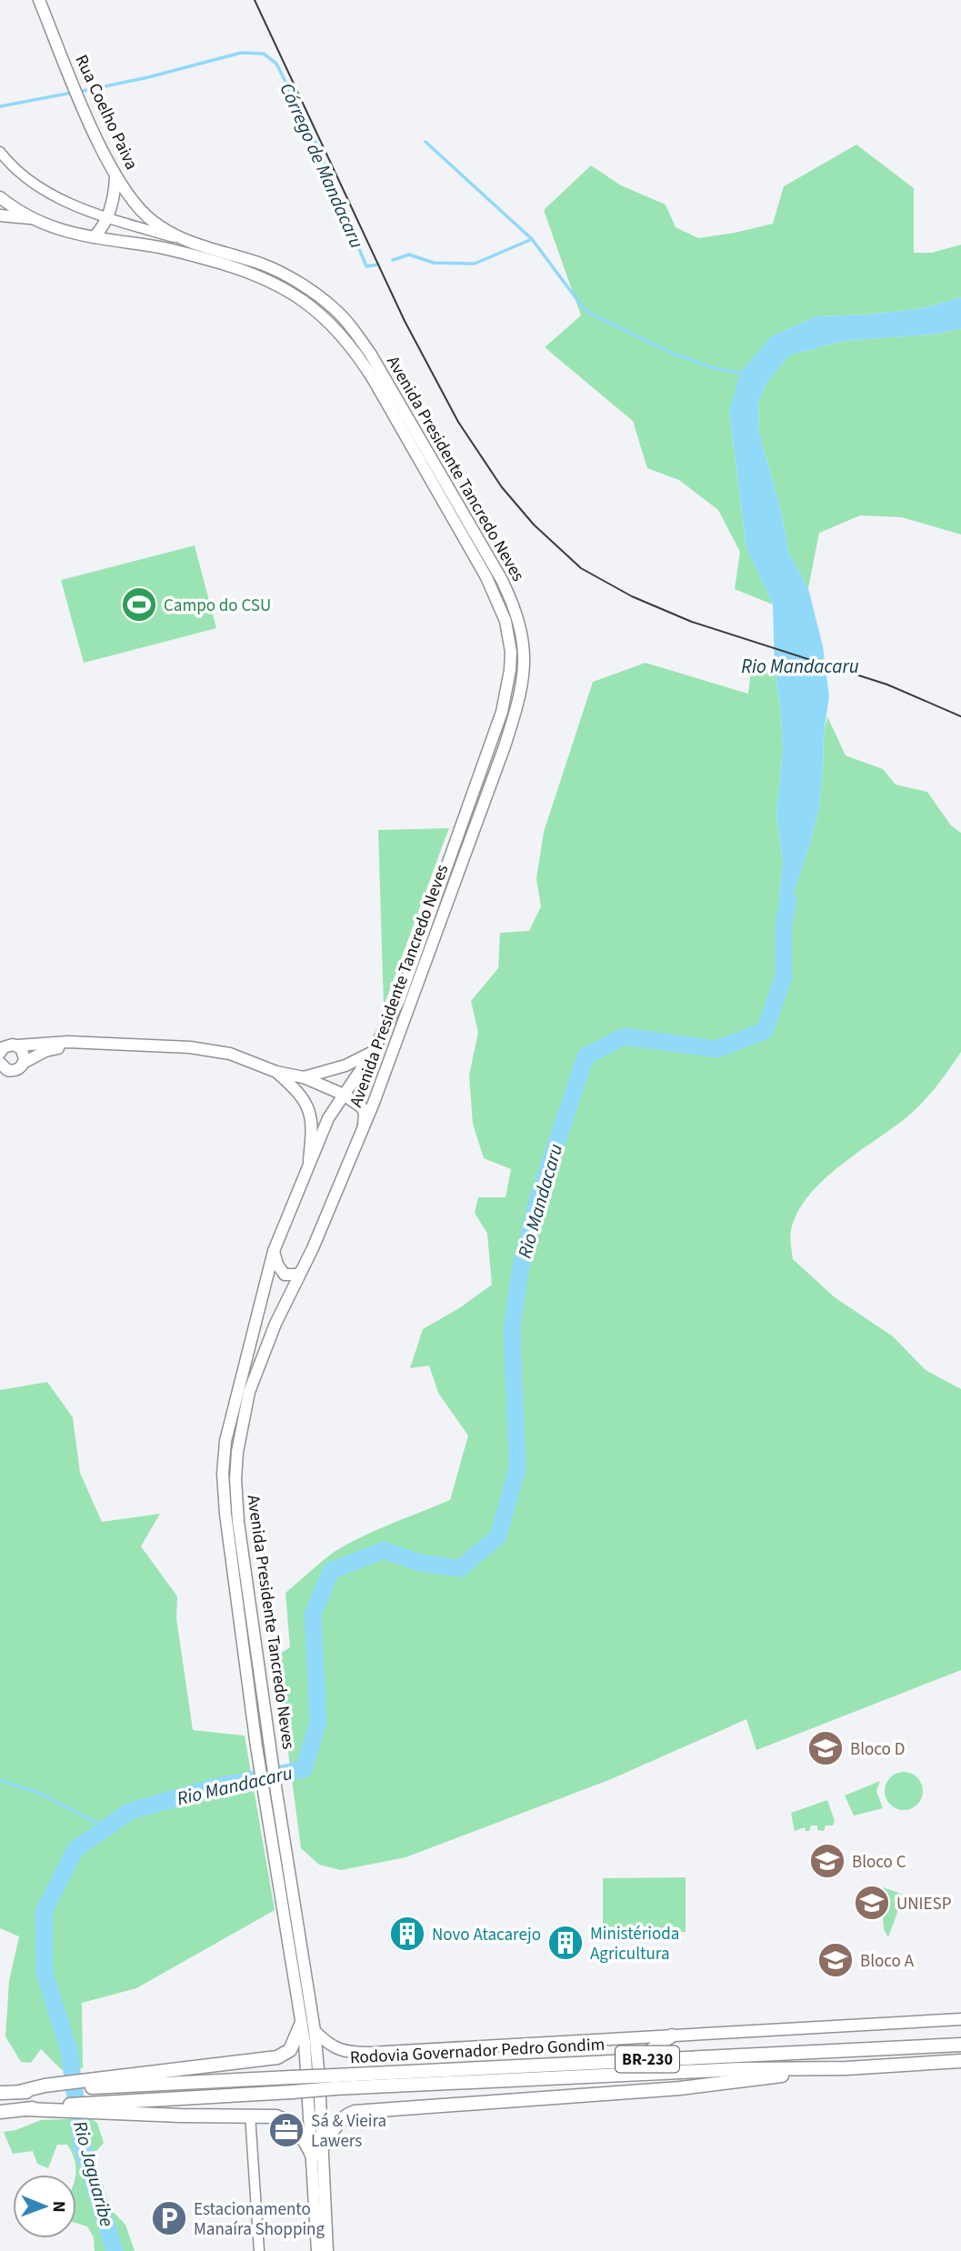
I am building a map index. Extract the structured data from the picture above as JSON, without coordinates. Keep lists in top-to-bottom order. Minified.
{"streets":{"highway":["Rodovia Governador Pedro Gondim","BR-230"],"main road":["Rua Coelho Paiva","Avenida Presidente Tancredo Neves"]},"crossings":[["Rua Coelho Paiva","Avenida Presidente Tancredo Neves"],["Rodovia Governador Pedro Gondim","BR-230"]],"water":["Córrego de Mandacaru","Rio Mandacaru","Rio Jaguaribe"],"places":{"sports":["Campo do CSU"],"school or university":["Bloco D","Bloco C","UNIESP","Bloco A"],"building":["Novo Atacarejo","Ministérioda Agricultura"],"office":["Sá & Vieira Lawers"],"parking":["Estacionamento Manaíra Shopping"]},"north":"right"}
